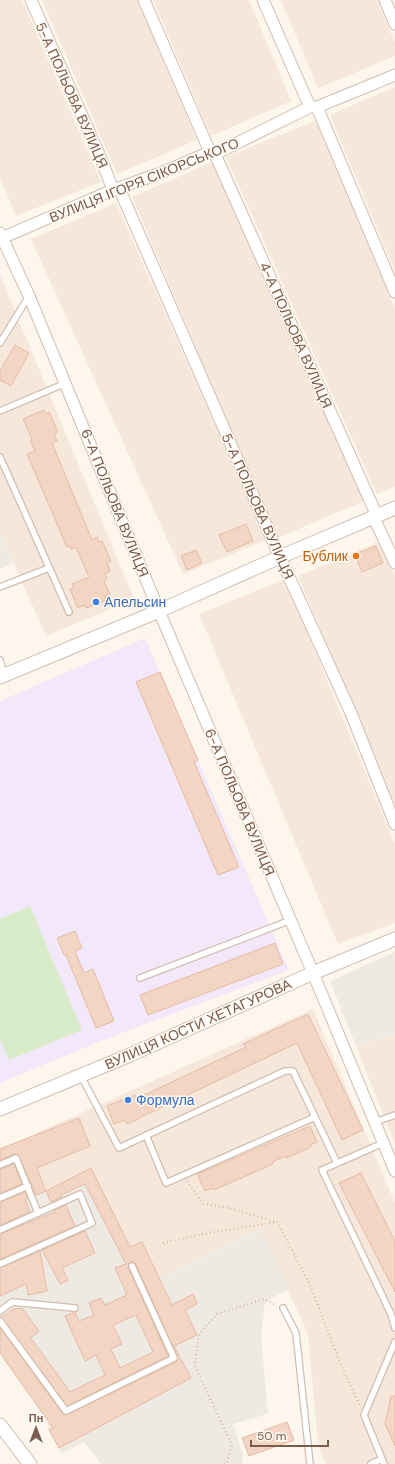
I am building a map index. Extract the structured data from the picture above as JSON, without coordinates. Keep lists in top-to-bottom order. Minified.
{"streets":{"street":["5-А ПОЛЬОВА ВУЛИЦЯ","ВУЛИЦЯ ІГОРЯ СІКОРСЬКОГО","4-А ПОЛЬОВА ВУЛИЦЯ","6-А ПОЛЬОВА ВУЛИЦЯ","ВУЛИЦЯ КОСТИ ХЕТАГУРОВА"]},"crossings":[["5-А ПОЛЬОВА ВУЛИЦЯ","ВУЛИЦЯ ІГОРЯ СІКОРСЬКОГО"],["ВУЛИЦЯ ІГОРЯ СІКОРСЬКОГО","4-А ПОЛЬОВА ВУЛИЦЯ"],["ВУЛИЦЯ ІГОРЯ СІКОРСЬКОГО","6-А ПОЛЬОВА ВУЛИЦЯ"],["6-А ПОЛЬОВА ВУЛИЦЯ","ВУЛИЦЯ КОСТИ ХЕТАГУРОВА"]],"places":["Бублик","Апельсин","Формула"],"scale_bar":"50 m","north":"top"}
